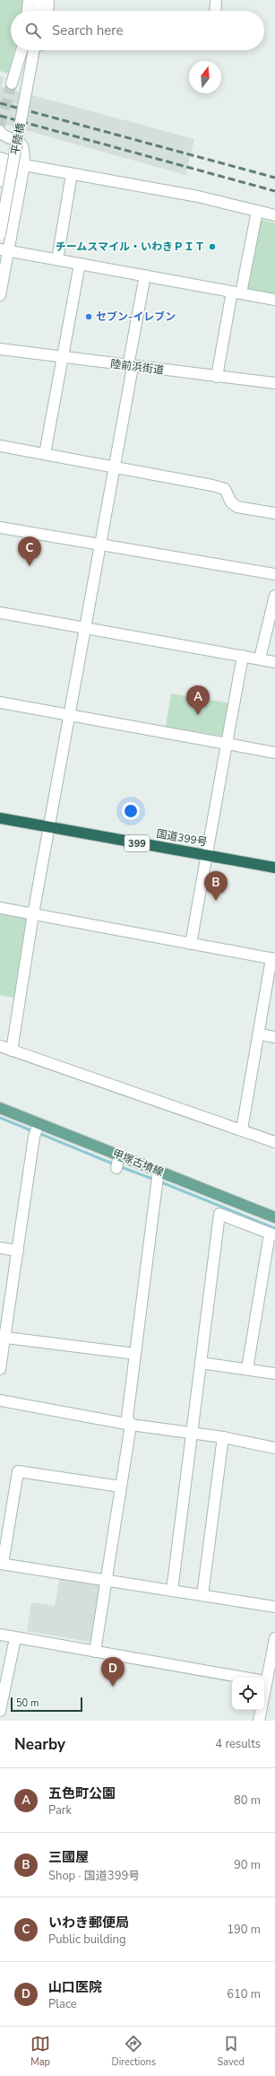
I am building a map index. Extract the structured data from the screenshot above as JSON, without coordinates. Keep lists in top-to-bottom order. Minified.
{"streets":{"highway":["国道399号","399"],"main road":["甲塚古墳線"],"street":["平陸橋","陸前浜街道"]},"places":["チームスマイル・いわきＰＩＴ","セブン-イレブン"],"scale_bar":"50 m","north":"top","page":{"search":"Search here","pins":["C","A","B","D"],"scale":"50 m","heading":["Nearby","4 results"],"list":[{"mark":"A","name":"五色町公園","note":"Park","value":"80 m"},{"mark":"B","name":"三國屋","note":"Shop · 国道399号","value":"90 m"},{"mark":"C","name":"いわき郵便局","note":"Public building","value":"190 m"},{"mark":"D","name":"山口医院","note":"Place","value":"610 m"}],"nav":["Map","Directions","Saved"]}}
